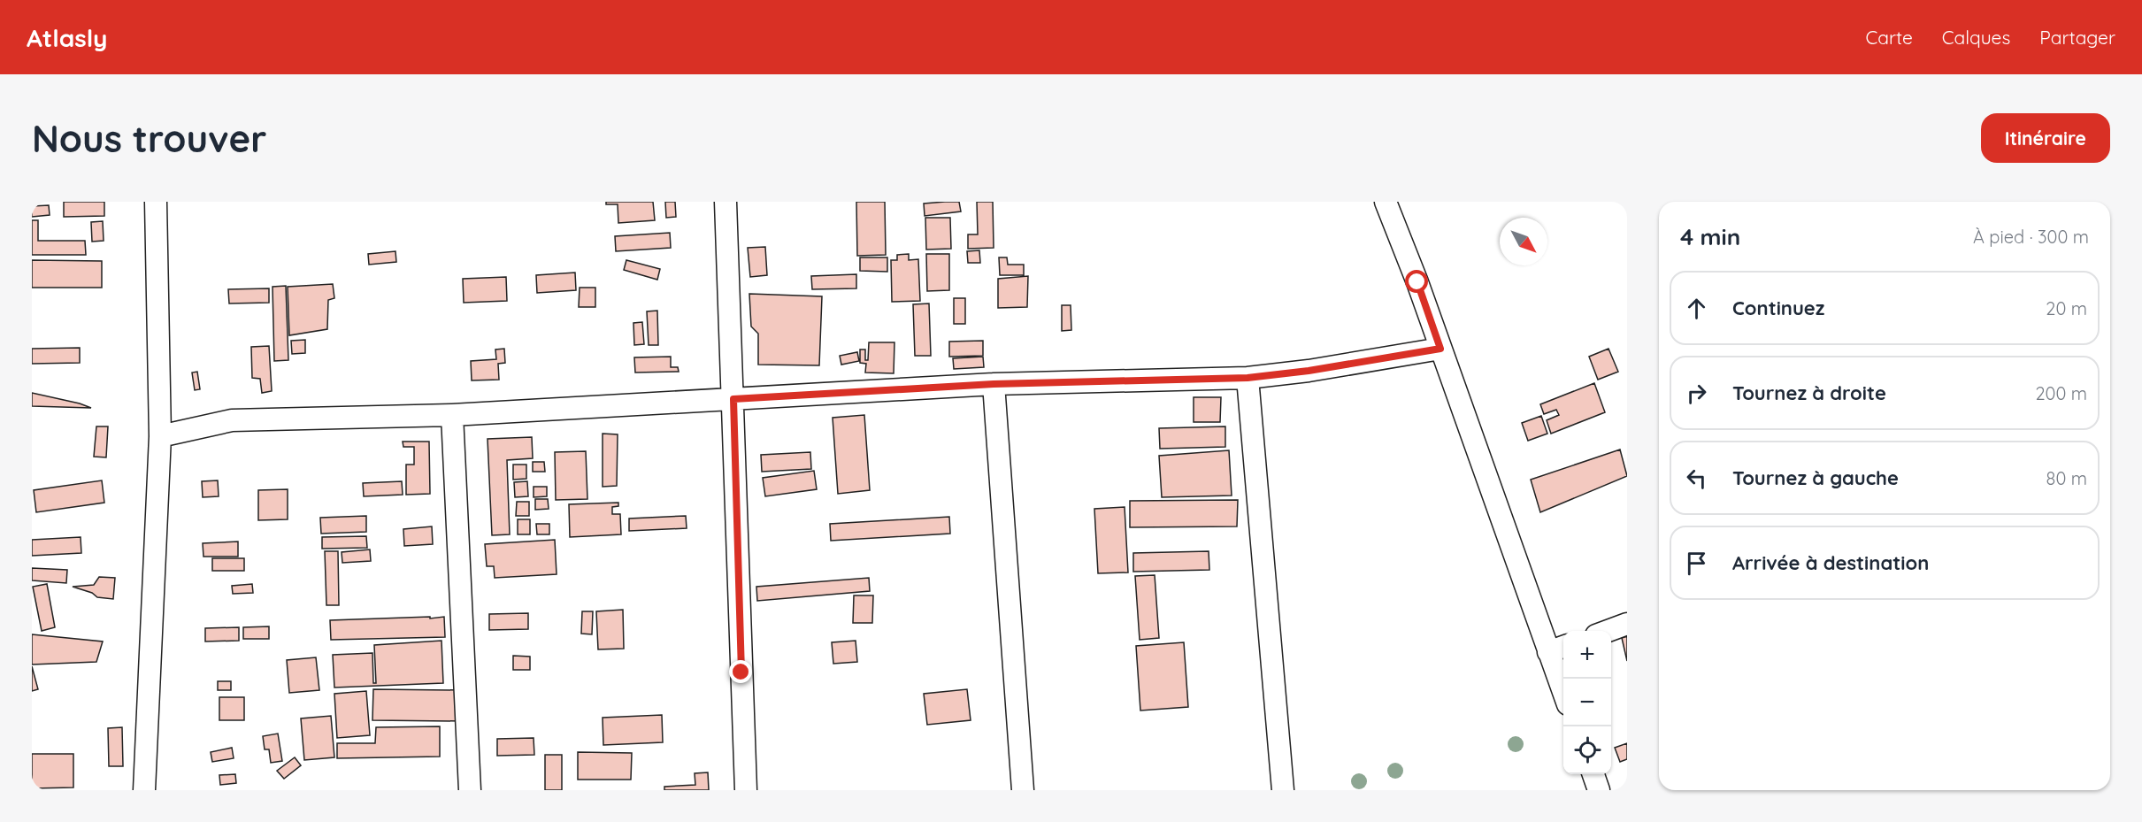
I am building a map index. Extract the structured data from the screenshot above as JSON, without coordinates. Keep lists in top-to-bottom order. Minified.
{"north":"bottom right","page":{"header":"Atlasly","nav":["Carte","Calques","Partager"],"buttons":"Itinéraire","title":"Nous trouver","heading":["4 min","À pied · 300 m"],"list":[["Continuez","20 m"],["Tournez à droite","200 m"],["Tournez à gauche","80 m"],"Arrivée à destination"],"map_buttons":["+","−"]}}
